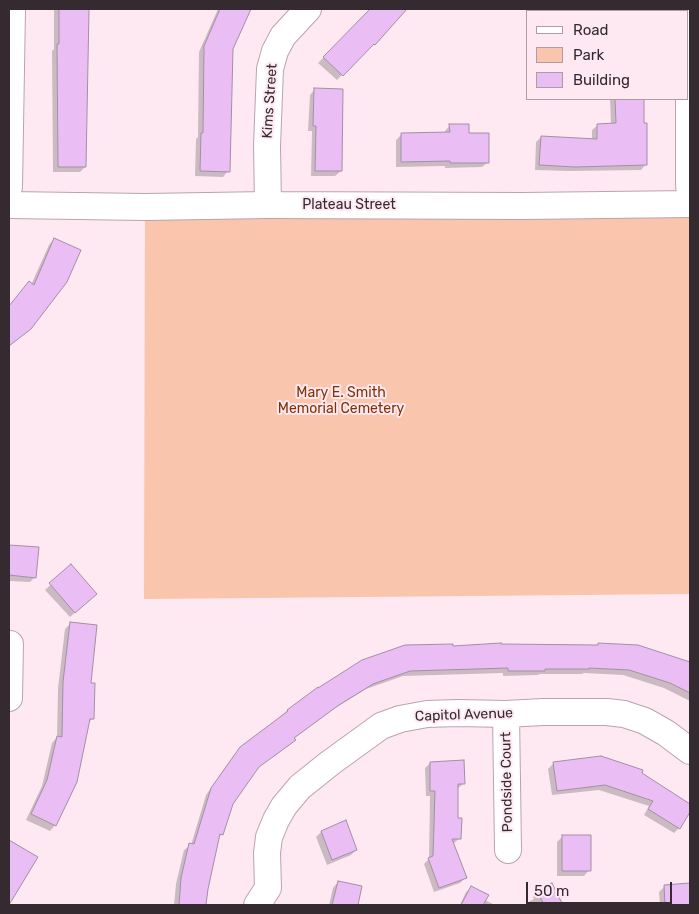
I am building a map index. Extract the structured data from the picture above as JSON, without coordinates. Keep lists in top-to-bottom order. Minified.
{"streets":{"street":["Kims Street","Plateau Street","Capitol Avenue","Pondside Court"]},"crossings":[["Kims Street","Plateau Street"],["Capitol Avenue","Pondside Court"]],"parks":["Mary E. Smith Memorial Cemetery"],"legend":["Road","Park","Building"],"scale_bar":"50 m"}
